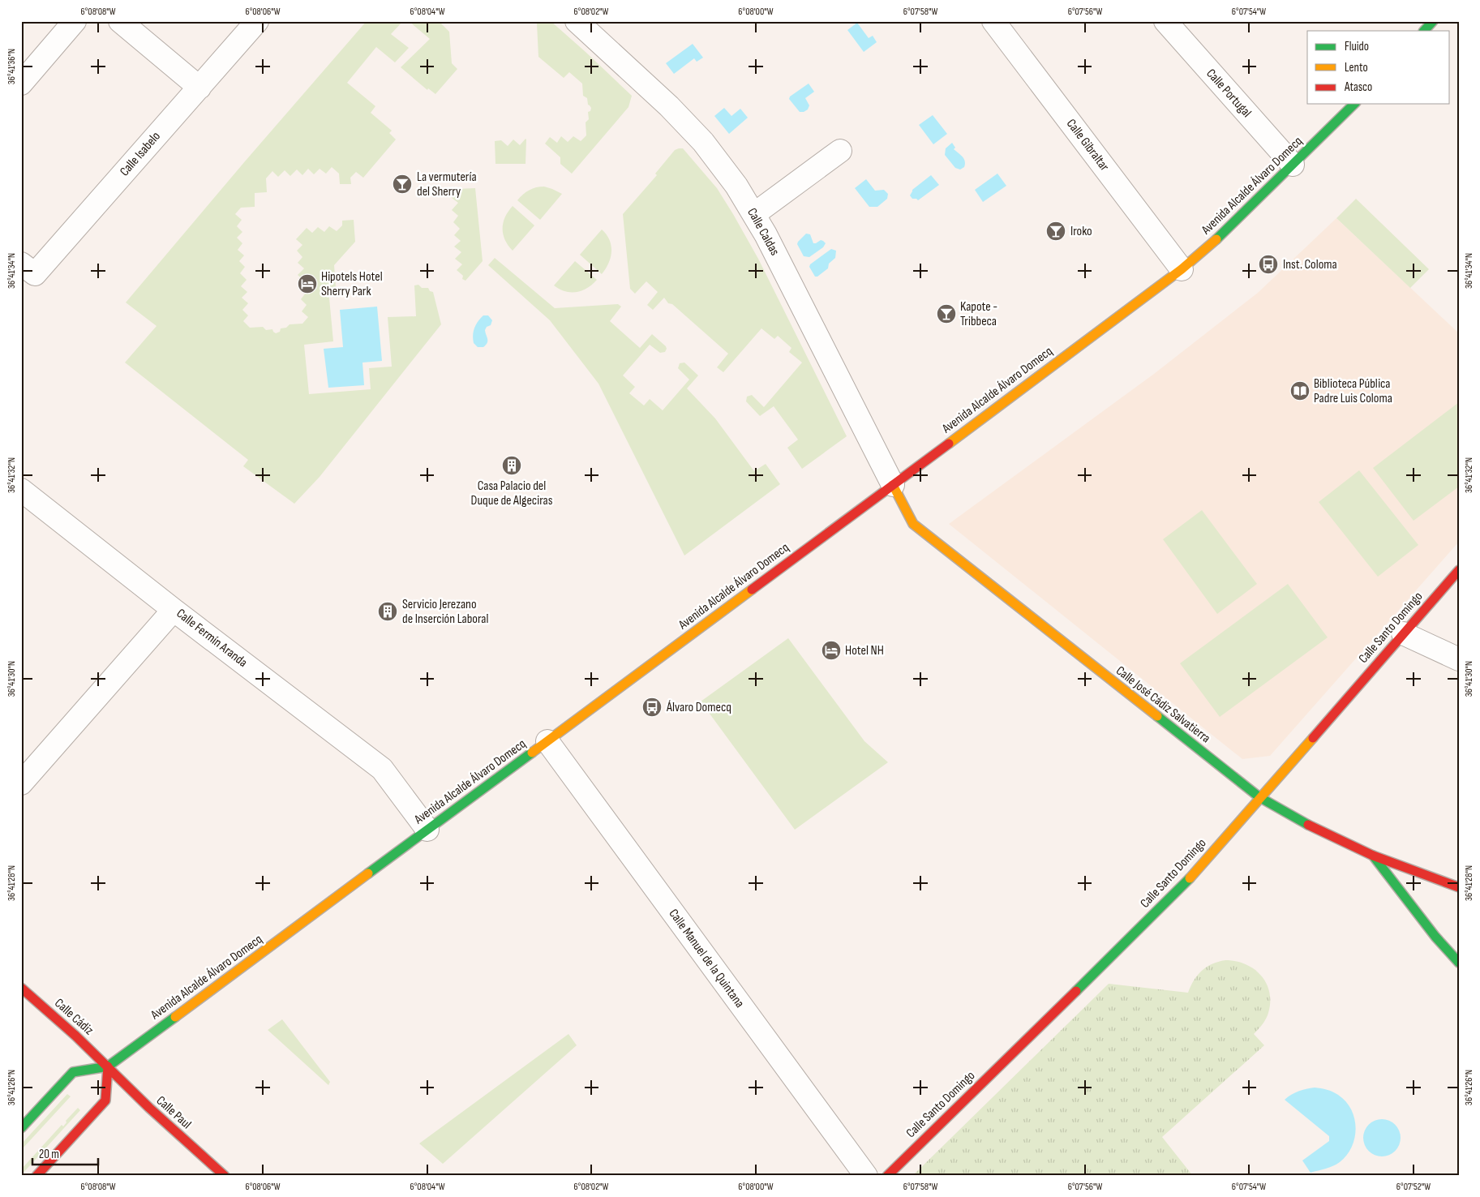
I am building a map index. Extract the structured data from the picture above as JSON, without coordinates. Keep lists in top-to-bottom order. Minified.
{"streets":{"street":["Calle Portugal","Calle Gibraltar","Calle Isabelo","Avenida Alcalde Álvaro Domecq","Calle Caldas","Calle Santo Domingo","Calle Fermín Aranda","Calle José Cádiz Salvatierra","Calle Manuel de la Quintana","Calle Cádiz","Calle Paul"]},"crossings":[["Calle Portugal","Avenida Alcalde Álvaro Domecq"],["Calle Gibraltar","Avenida Alcalde Álvaro Domecq"],["Avenida Alcalde Álvaro Domecq","Calle Caldas"],["Avenida Alcalde Álvaro Domecq","Calle Fermín Aranda"],["Avenida Alcalde Álvaro Domecq","Calle José Cádiz Salvatierra"],["Avenida Alcalde Álvaro Domecq","Calle Manuel de la Quintana"],["Avenida Alcalde Álvaro Domecq","Calle Cádiz"],["Avenida Alcalde Álvaro Domecq","Calle Paul"],["Calle Caldas","Calle José Cádiz Salvatierra"],["Calle Santo Domingo","Calle José Cádiz Salvatierra"],["Calle Cádiz","Calle Paul"]],"places":{"bar":["La vermutería del Sherry","Iroko","Kapote - Tribbeca"],"bus stop":["Inst. Coloma","Álvaro Domecq"],"hotel":["Hipotels Hotel Sherry Park","Hotel NH"],"library":["Biblioteca Pública Padre Luis Coloma"],"building":["Casa Palacio del Duque de Algeciras","Servicio Jerezano de Inserción Laboral"]},"legend":["Fluido","Lento","Atasco"],"scale_bar":"20 m","coordinates":["6°08'08\"W","6°08'06\"W","6°08'04\"W","6°08'02\"W","6°08'00\"W","6°07'58\"W","6°07'56\"W","6°07'54\"W","36°41'36\"N","36°41'34\"N","36°41'32\"N","36°41'30\"N","36°41'28\"N","36°41'26\"N","6°07'52\"W"]}
